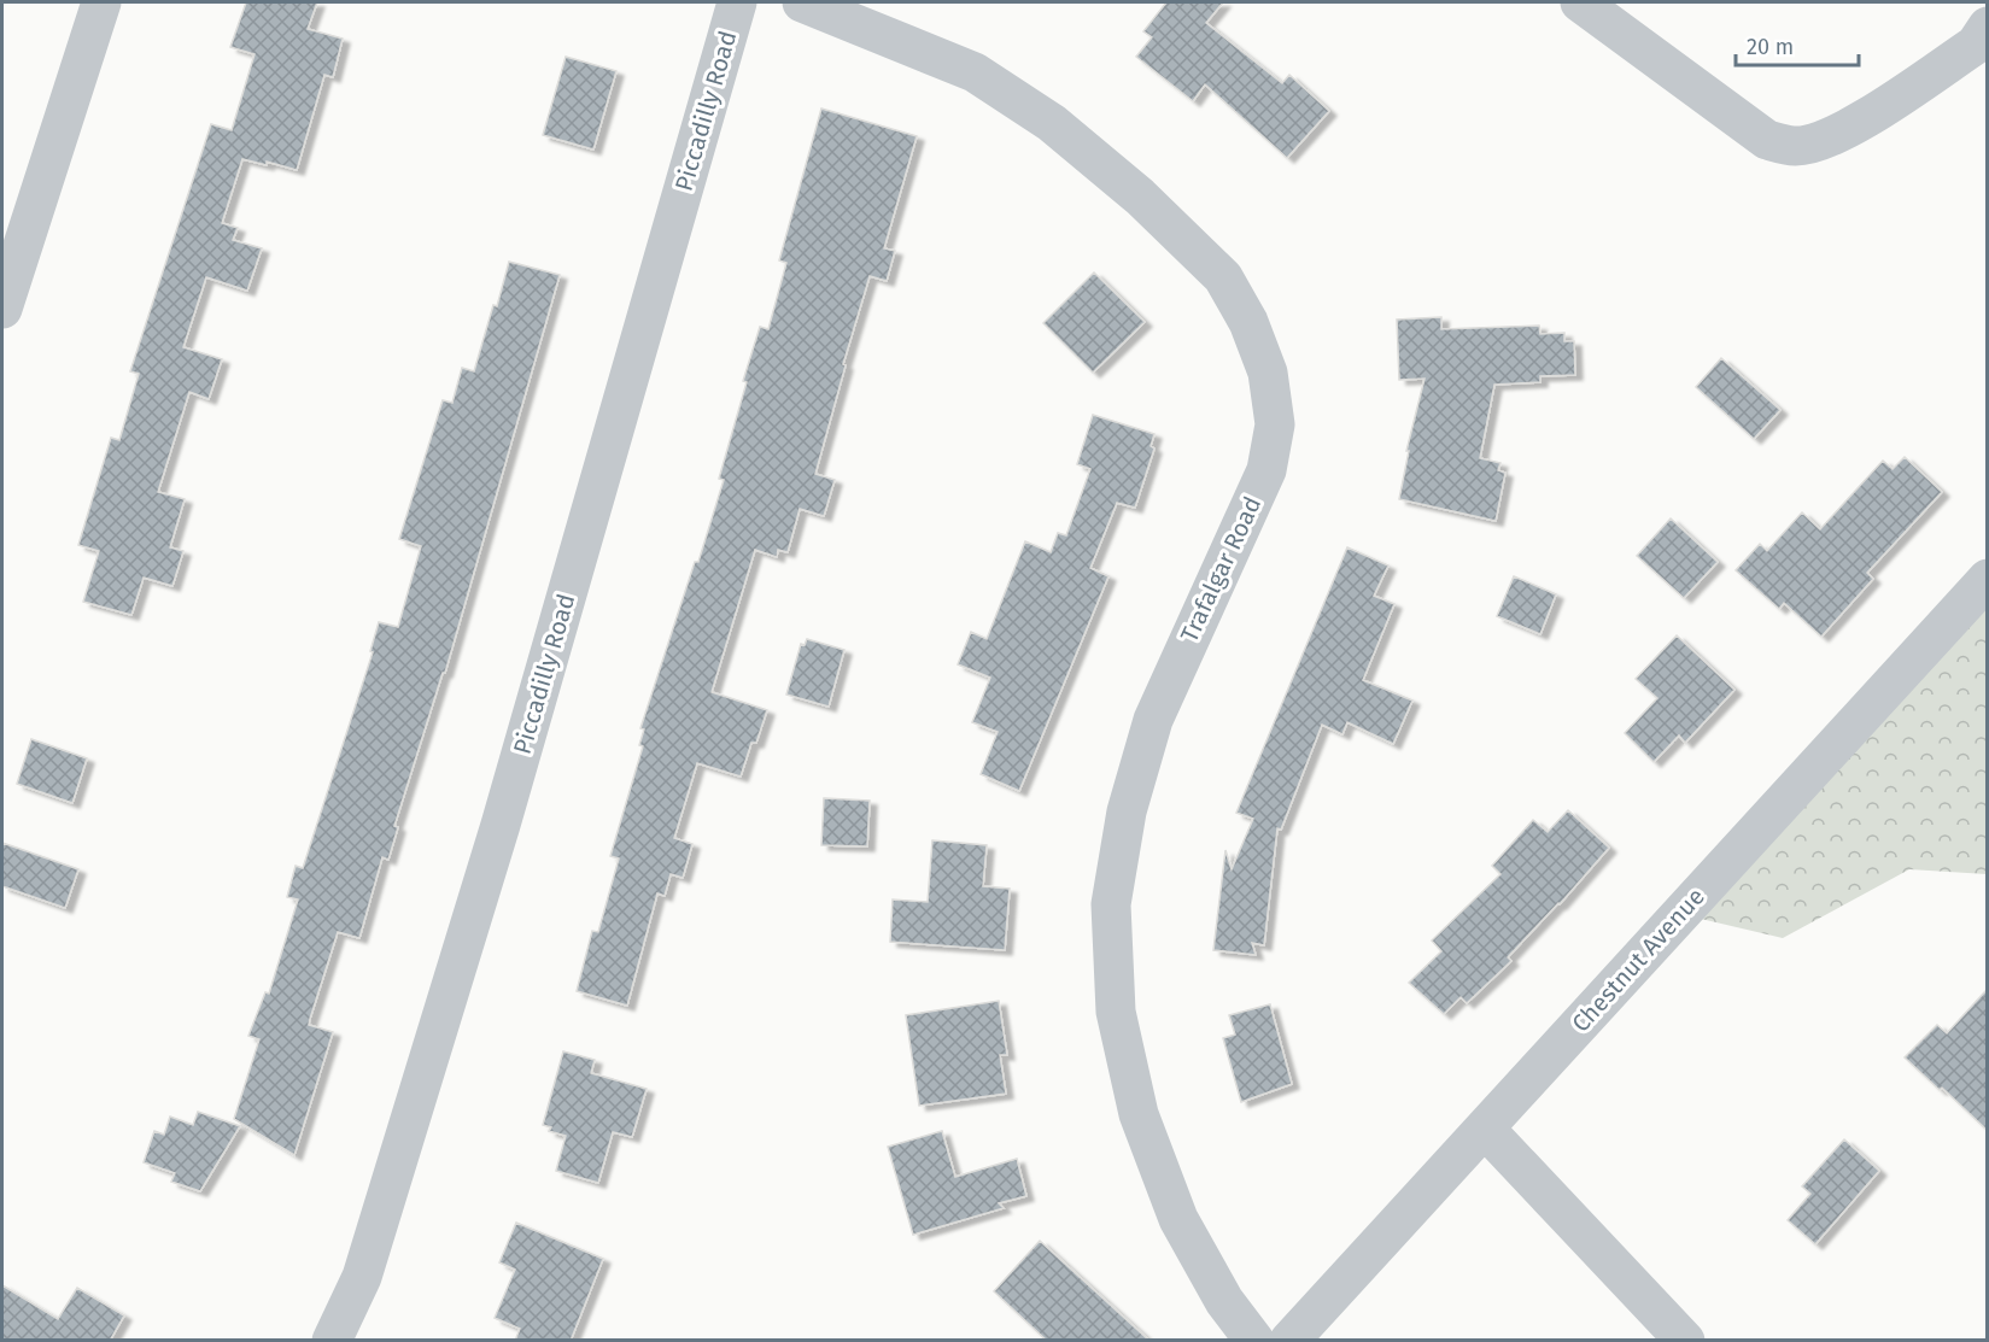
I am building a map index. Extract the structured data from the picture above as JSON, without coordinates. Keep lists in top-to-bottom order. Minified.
{"streets":{"street":["Piccadilly Road","Trafalgar Road","Chestnut Avenue"]},"scale_bar":"20 m"}
